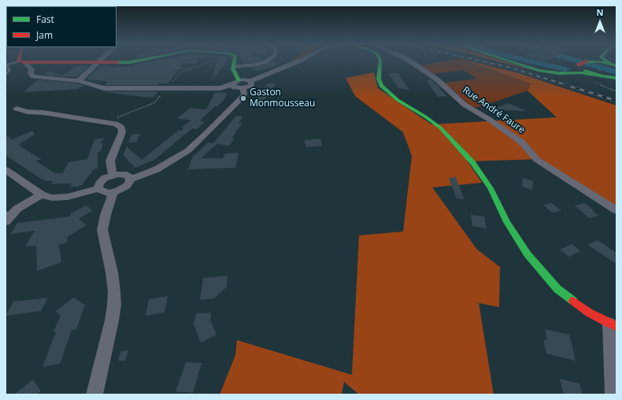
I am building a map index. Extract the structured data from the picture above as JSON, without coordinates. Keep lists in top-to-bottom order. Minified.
{"streets":{"street":["Rue André Faure"]},"places":["Gaston Monmousseau"],"legend":["Fast","Jam"],"north":"top"}
